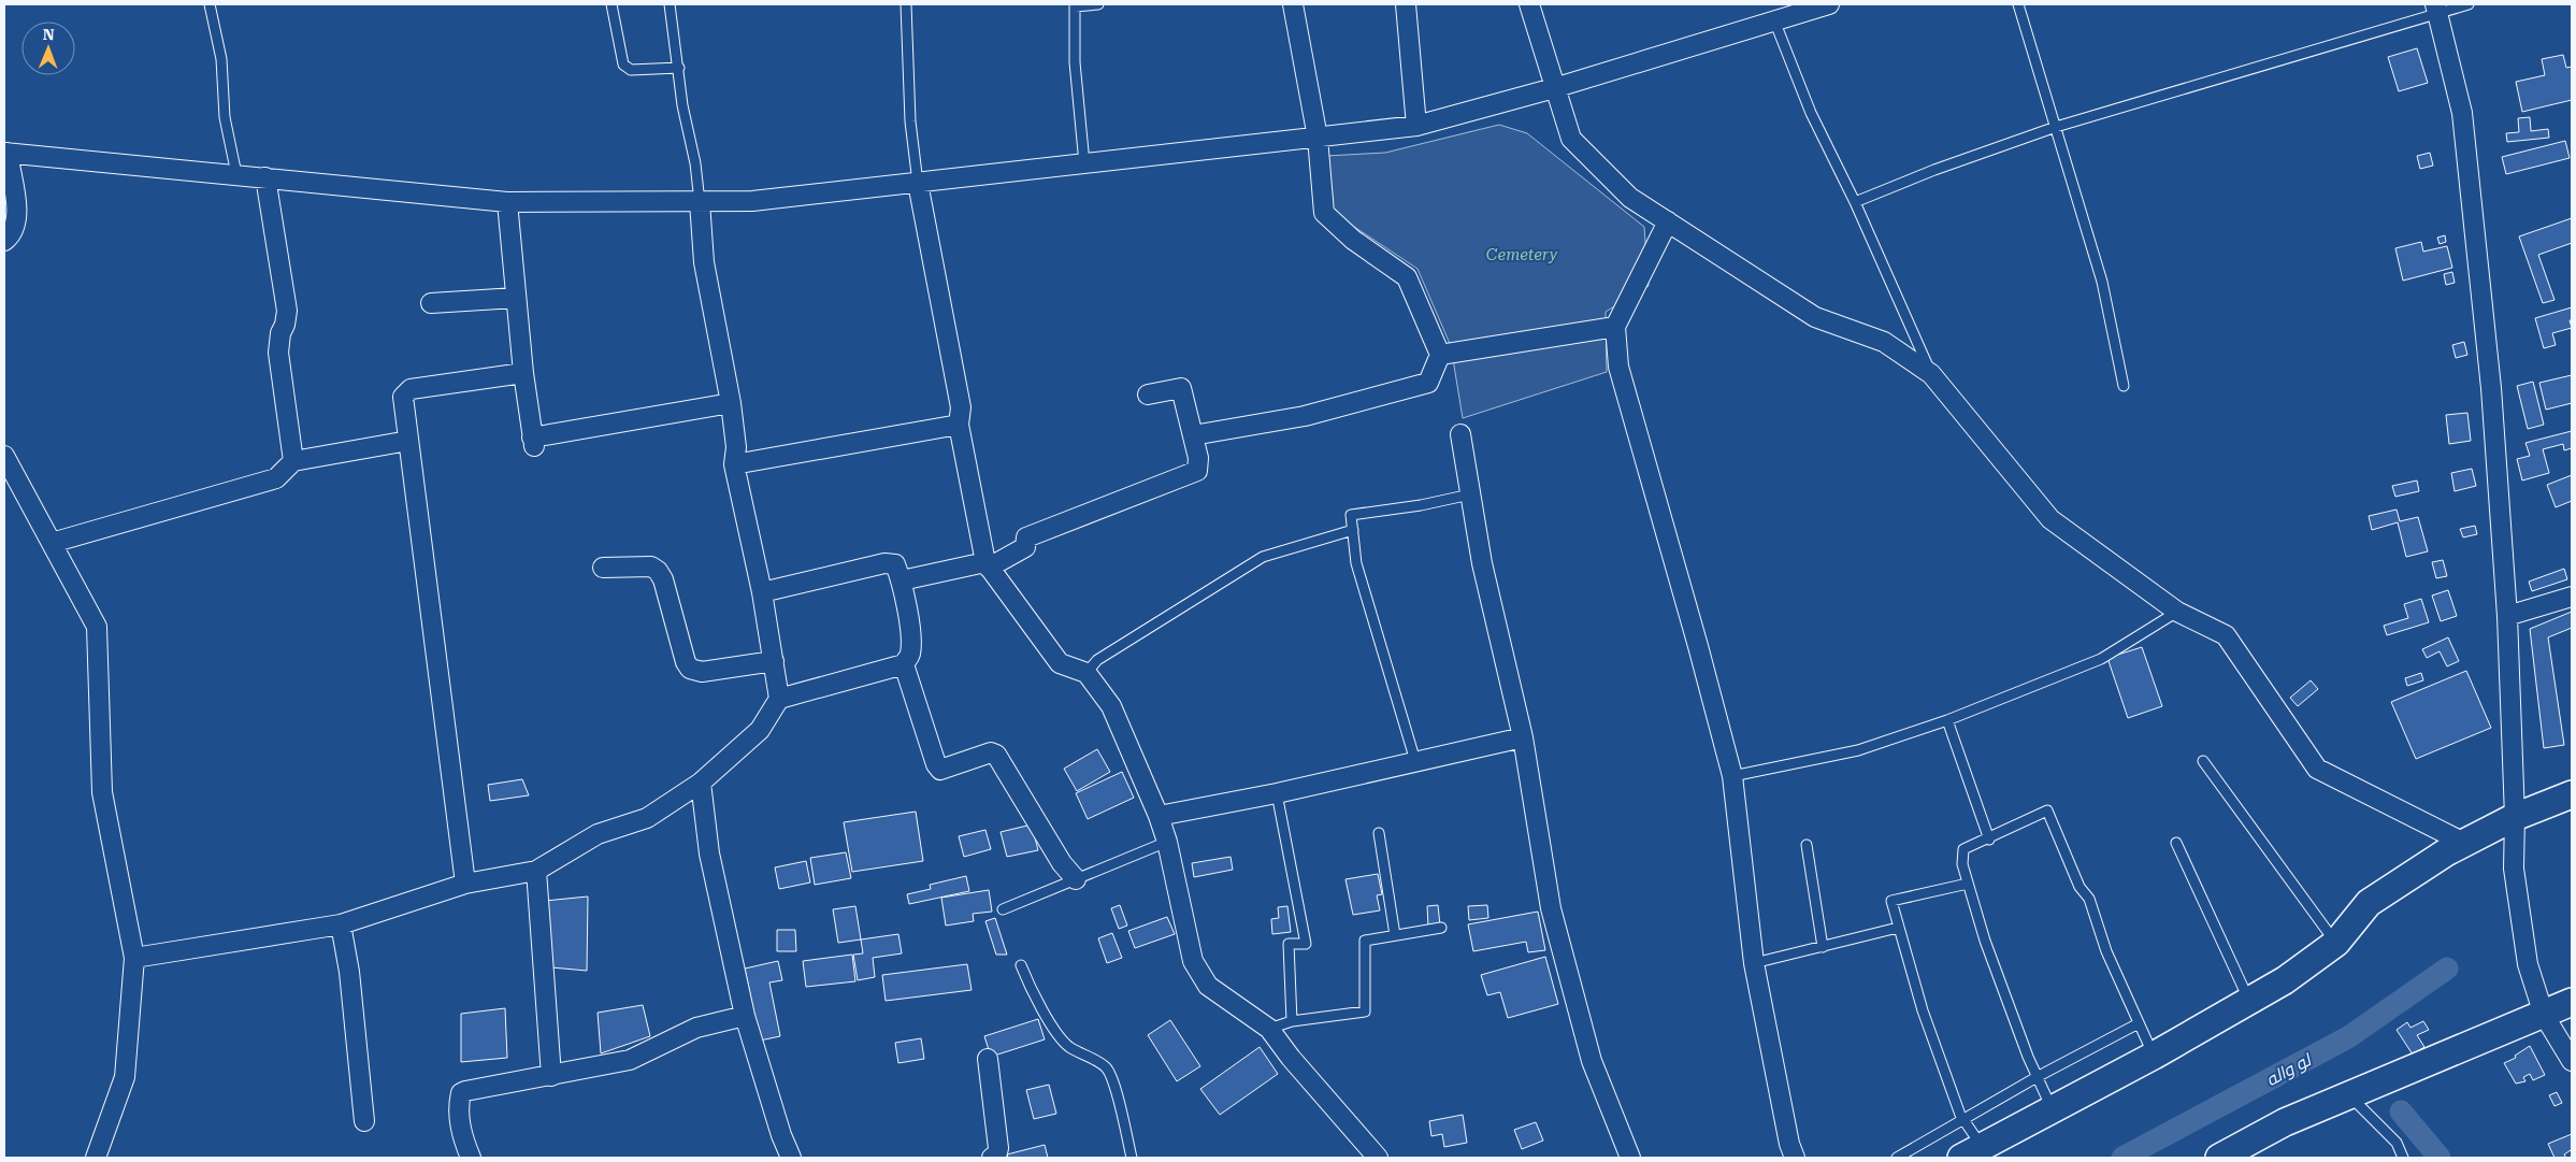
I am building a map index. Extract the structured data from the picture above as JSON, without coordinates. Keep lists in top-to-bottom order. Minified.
{"water":["لو واله"],"parks":["Cemetery"],"north":"top"}
